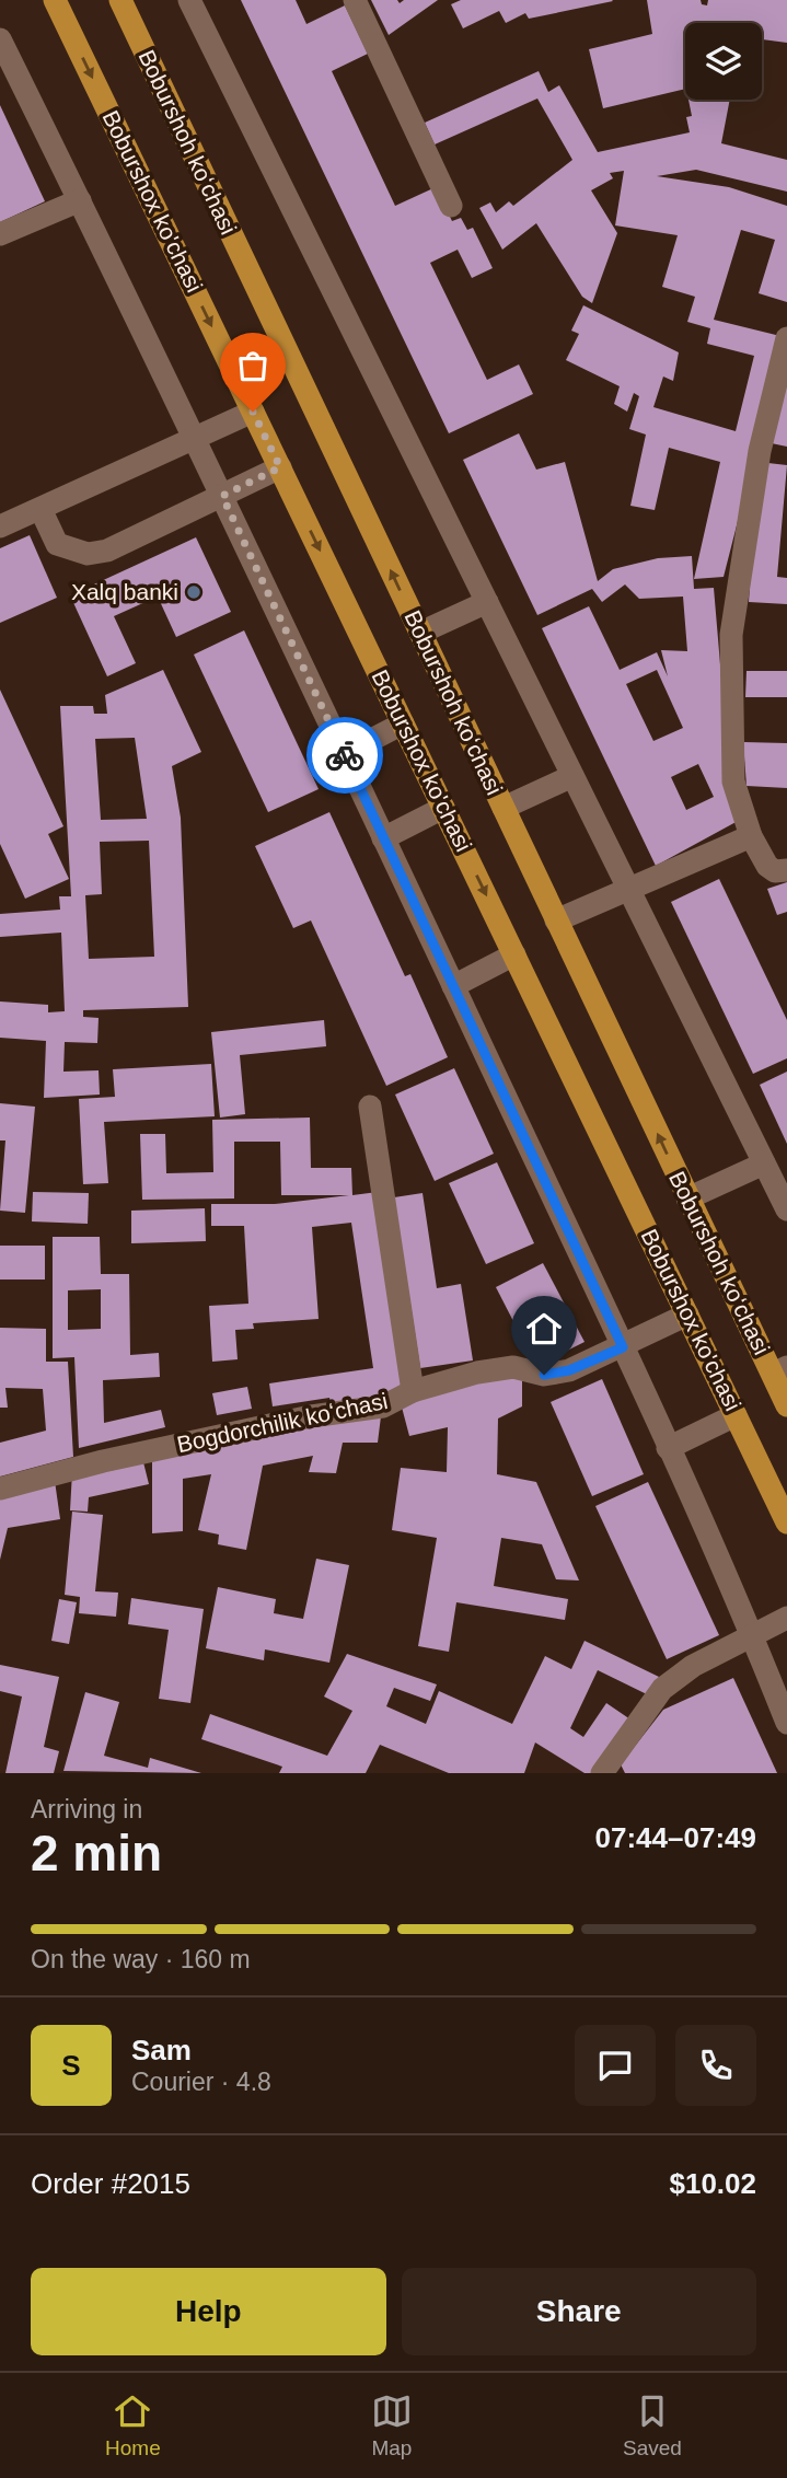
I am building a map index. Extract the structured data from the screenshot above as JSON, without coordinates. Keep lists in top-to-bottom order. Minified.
{"streets":{"main road":["Boburshoh koʻchasi","Boburshox ko'chasi"],"street":["Bogdorchilik koʻchasi"]},"crossings":[["Boburshox ko'chasi","Bogdorchilik koʻchasi"]],"one_way":["Boburshoh koʻchasi","Boburshox ko'chasi"],"places":["Xalq banki"],"page":{"heading":["2 min","Arriving in","07:44–07:49"],"panel":["Sam","Courier · 4.8","Order #2015","$10.02"],"bar":"On the way · 160 m","round":"S","buttons":["Help","Share"],"tabs":["Home","Map","Saved"]}}
